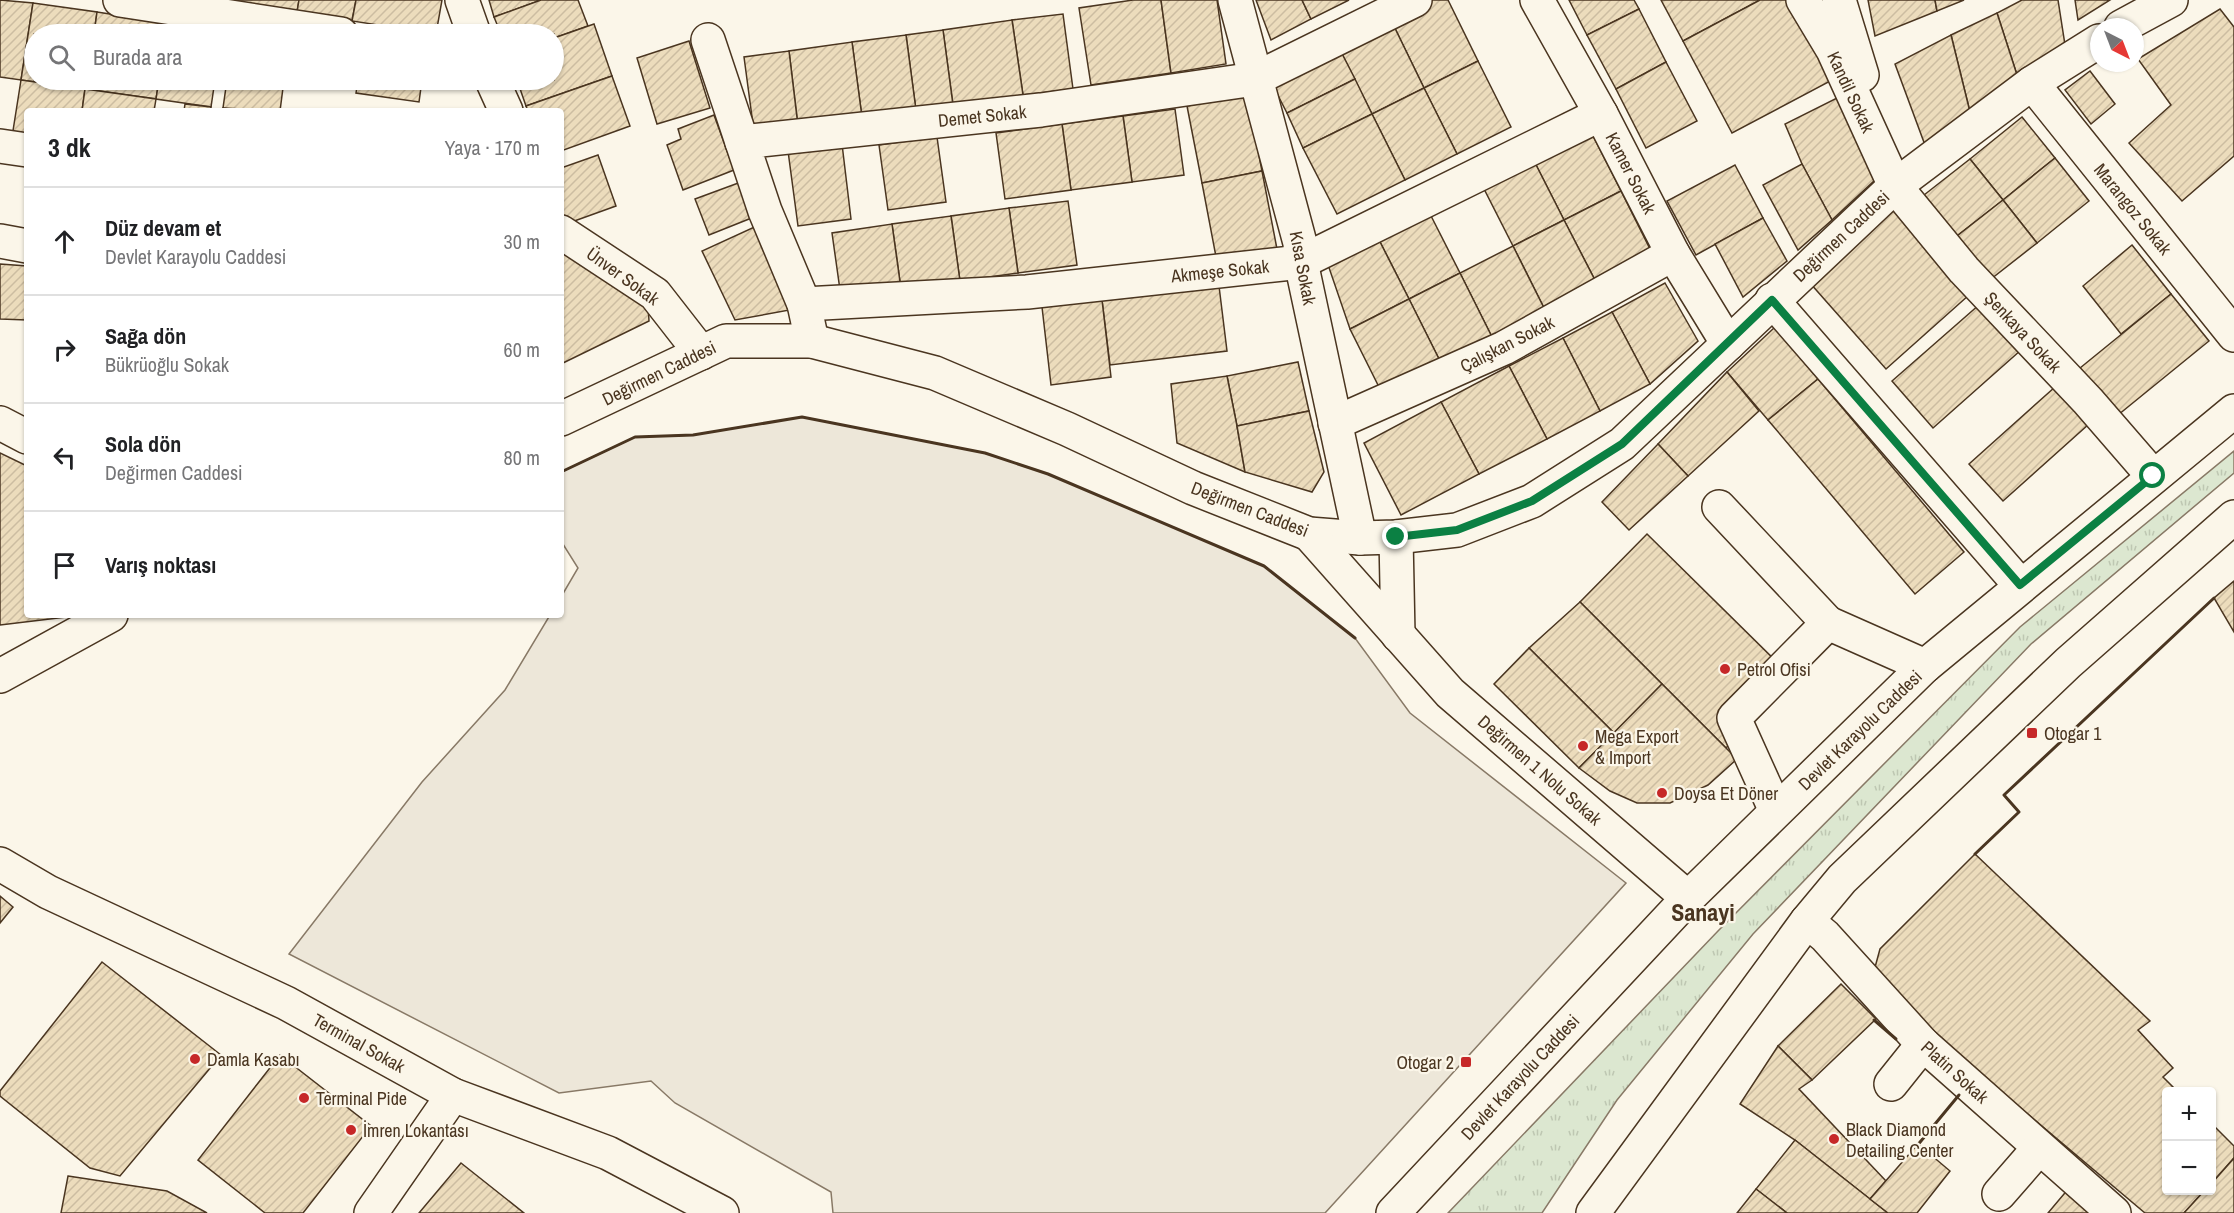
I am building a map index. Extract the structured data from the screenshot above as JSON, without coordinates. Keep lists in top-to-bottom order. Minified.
{"streets":{"street":["Kandil Sokak","Demet Sokak","Kamer Sokak","Marangoz Sokak","Değirmen Caddesi","Kısa Sokak","Akmeşe Sokak","Ünver Sokak","Şenkaya Sokak","Çalışkan Sokak","Devlet Karayolu Caddesi","Değirmen 1 Nolu Sokak","Terminal Sokak","Platin Sokak"]},"crossings":[["Kandil Sokak","Değirmen Caddesi"],["Kandil Sokak","Şenkaya Sokak"],["Demet Sokak","Kısa Sokak"],["Kamer Sokak","Değirmen Caddesi"],["Kamer Sokak","Akmeşe Sokak"],["Kamer Sokak","Çalışkan Sokak"],["Marangoz Sokak","Değirmen Caddesi"],["Değirmen Caddesi","Kısa Sokak"],["Değirmen Caddesi","Ünver Sokak"],["Değirmen Caddesi","Şenkaya Sokak"],["Değirmen Caddesi","Değirmen 1 Nolu Sokak"],["Kısa Sokak","Akmeşe Sokak"],["Kısa Sokak","Çalışkan Sokak"],["Şenkaya Sokak","Devlet Karayolu Caddesi"],["Devlet Karayolu Caddesi","Değirmen 1 Nolu Sokak"]],"districts":["Sanayi"],"places":{"other":["Petrol Ofisi","Mega Export & Import","Doysa Et Döner","Damla Kasabı","Terminal Pide","İmren Lokantası","Black Diamond Detailing Center"],"transit":["Otogar 1","Otogar 2"]},"north":"bottom right","page":{"search":"Burada ara","heading":["3 dk","Yaya · 170 m"],"list":[["Düz devam et","Devlet Karayolu Caddesi","30 m"],["Sağa dön","Bükrüoğlu Sokak","60 m"],["Sola dön","Değirmen Caddesi","80 m"],"Varış noktası"],"map_buttons":["+","−"]}}
